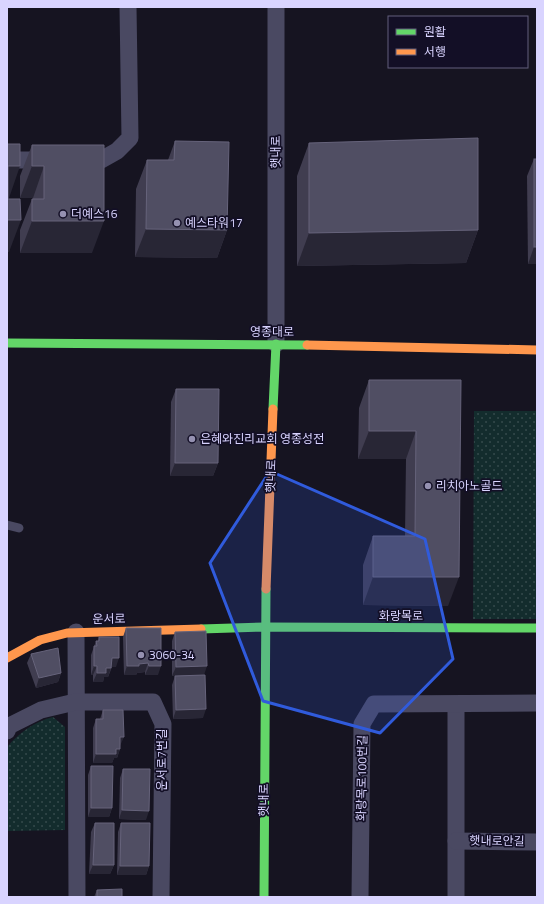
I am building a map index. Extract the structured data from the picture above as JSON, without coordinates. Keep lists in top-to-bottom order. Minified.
{"streets":{"main road":["햇내로","영종대로","화랑목로","운서로"],"street":["운서로7번길","화랑목로100번길","햇내로안길"]},"crossings":[["햇내로","영종대로"],["햇내로","화랑목로"],["햇내로","운서로"],["화랑목로","운서로"]],"places":["더예스16","예스타워17","은혜와진리교회 영종성전","리치아노골드","3060-34"],"legend":["원활","서행"]}
